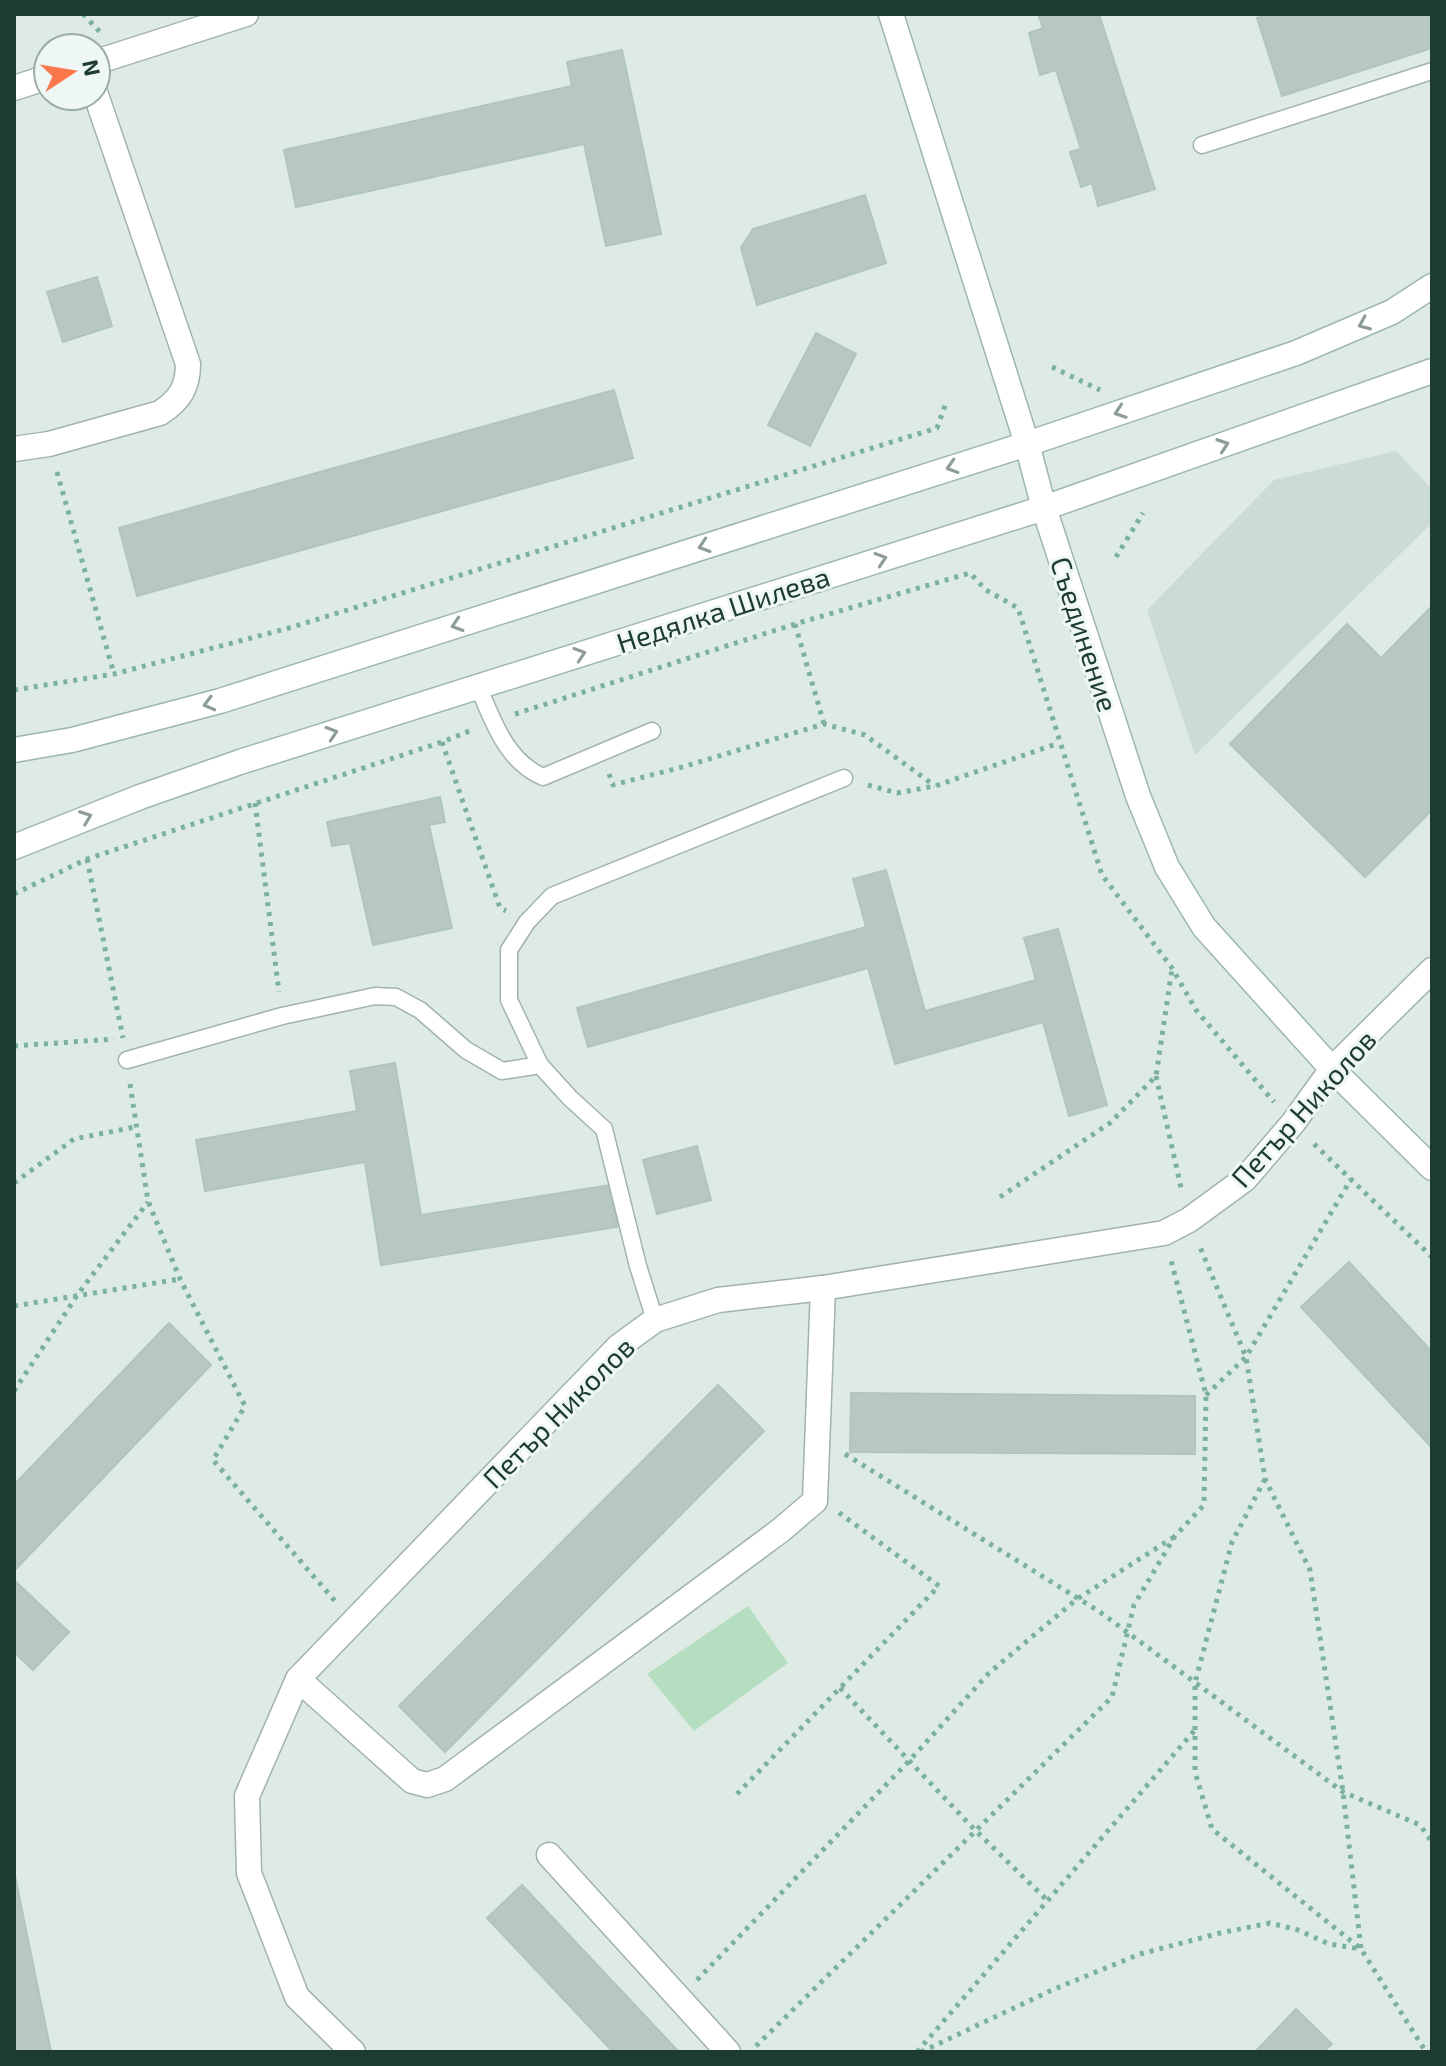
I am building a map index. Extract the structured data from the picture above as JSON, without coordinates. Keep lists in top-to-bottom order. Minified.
{"streets":{"street":["Недялка Шилева","Съединение","Петър Николов"]},"crossings":[["Недялка Шилева","Съединение"],["Съединение","Петър Николов"]],"north":"right"}
